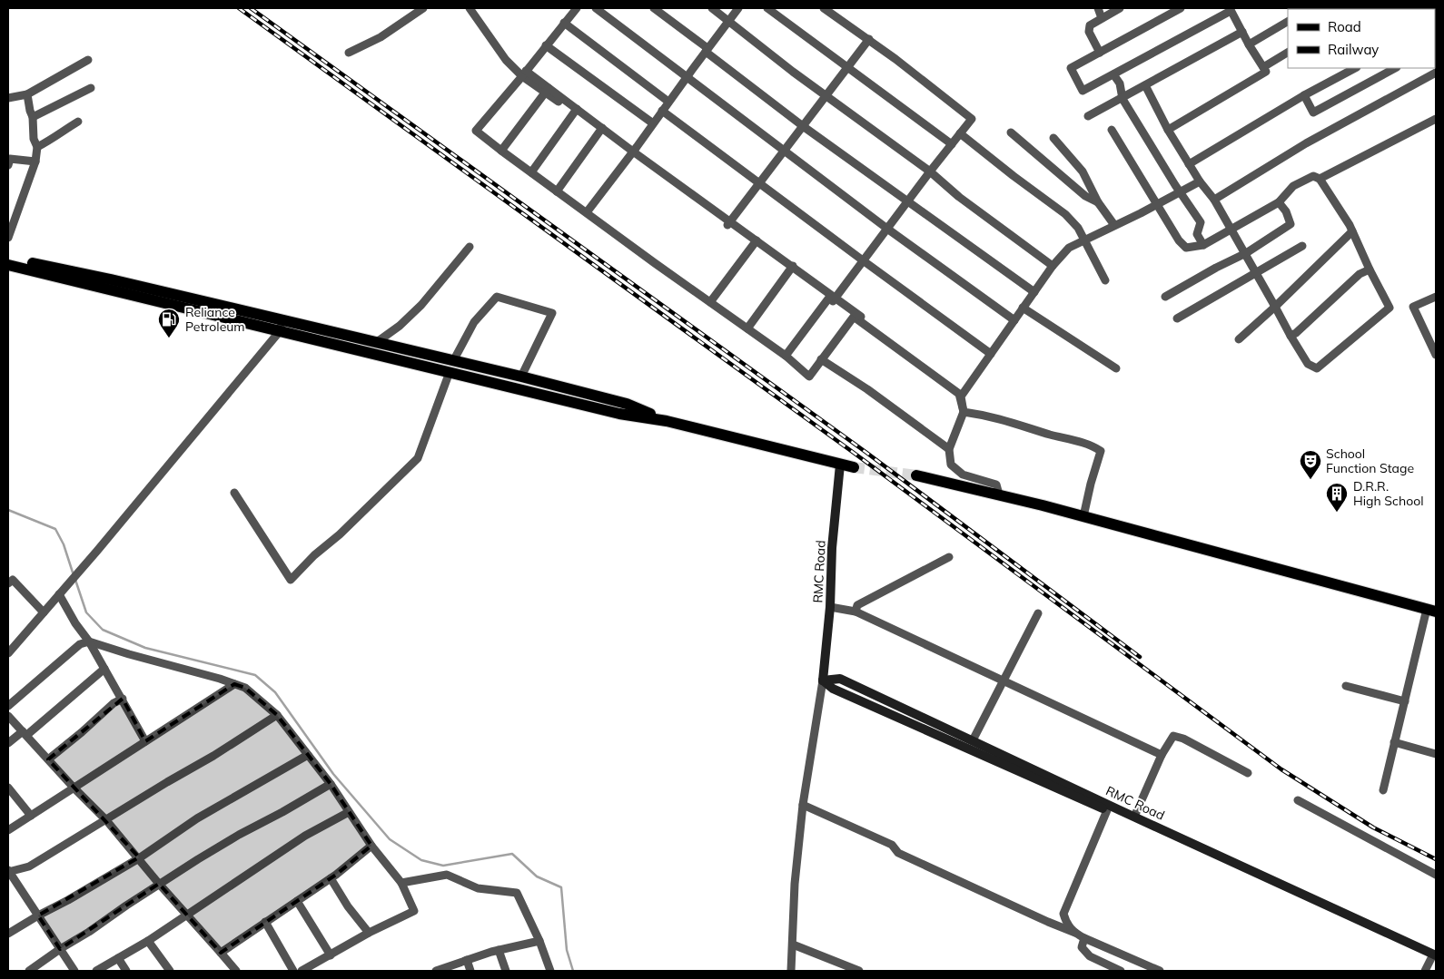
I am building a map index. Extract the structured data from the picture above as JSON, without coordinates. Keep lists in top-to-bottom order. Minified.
{"streets":{"street":["RMC Road"]},"places":{"fuel station":["Reliance Petroleum"],"theatre":["School Function Stage"],"building":["D.R.R. High School"]},"legend":["Road","Railway"]}
